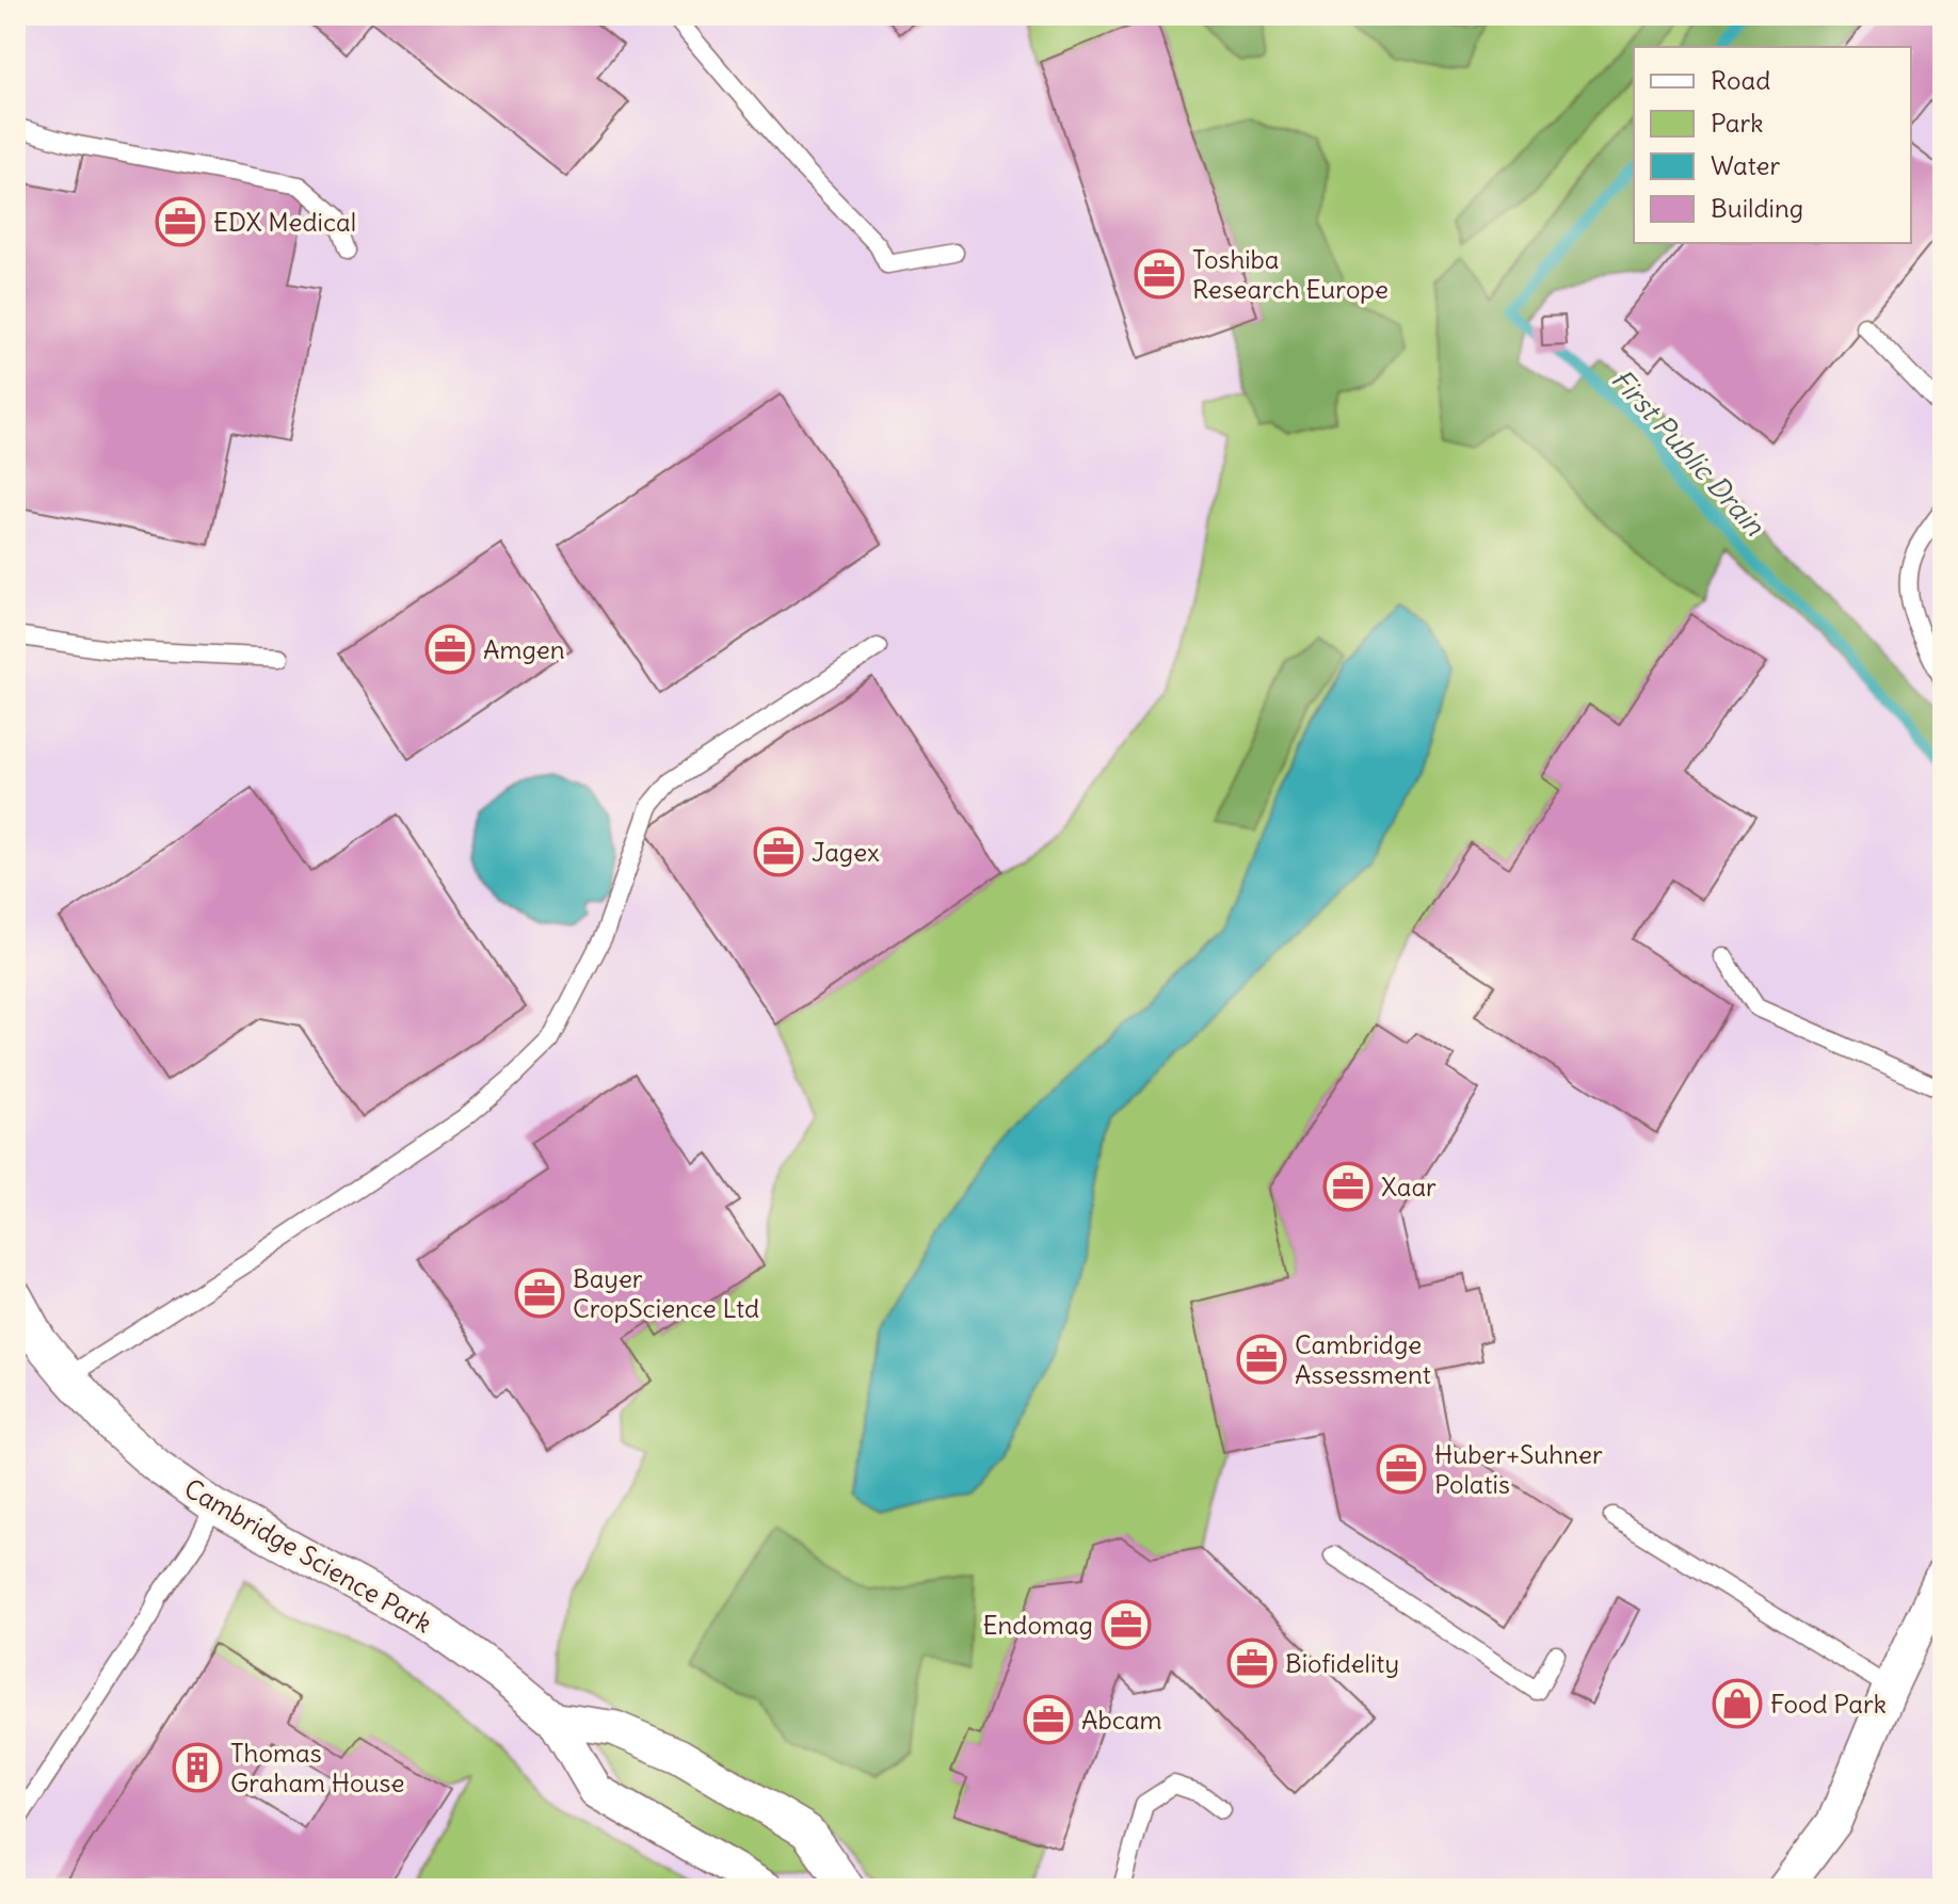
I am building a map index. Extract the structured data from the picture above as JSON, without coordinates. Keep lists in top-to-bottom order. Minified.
{"streets":{"street":["Cambridge Science Park"]},"water":["First Public Drain"],"places":{"office":["EDX Medical","Toshiba Research Europe","Amgen","Jagex","Xaar","Bayer CropScience Ltd","Cambridge Assessment","Huber+Suhner Polatis","Endomag","Biofidelity","Abcam"],"shop":["Food Park"],"building":["Thomas Graham House"]},"legend":["Road","Park","Water","Building"]}
